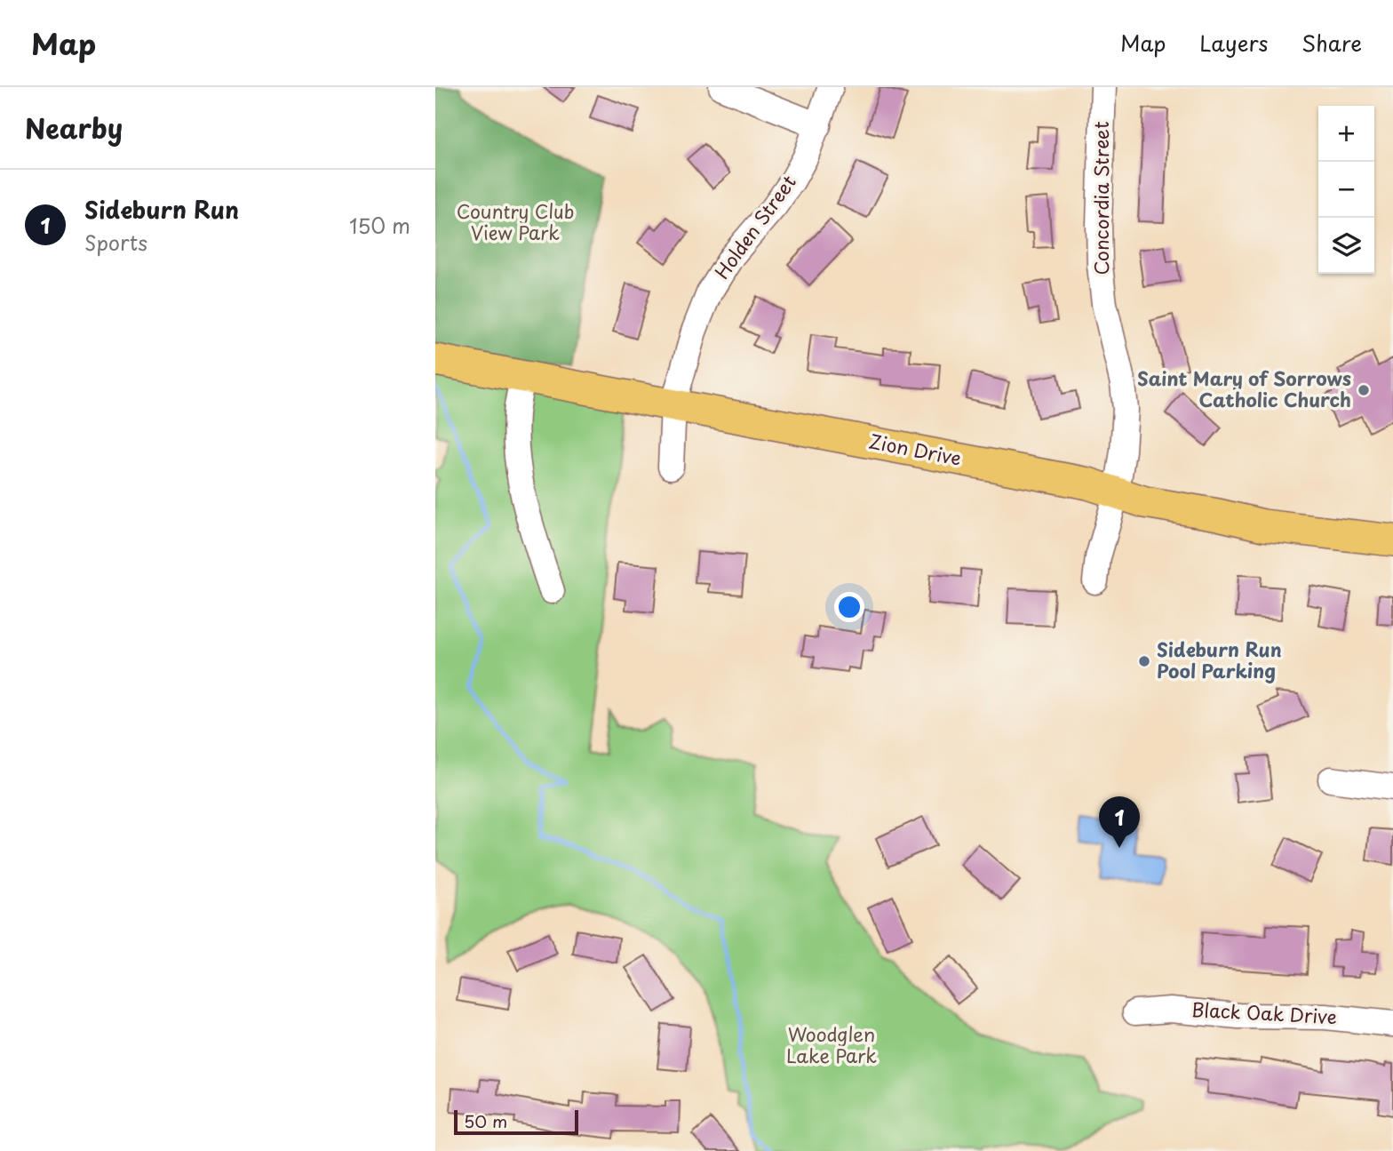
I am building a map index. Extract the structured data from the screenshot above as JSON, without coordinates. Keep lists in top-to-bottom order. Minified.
{"streets":{"main road":["Zion Drive"],"street":["Concordia Street","Holden Street","Black Oak Drive"]},"crossings":[["Concordia Street","Zion Drive"],["Holden Street","Zion Drive"]],"parks":["Country Club View Park","Woodglen Lake Park"],"places":["Saint Mary of Sorrows Catholic Church","Sideburn Run Pool Parking"],"scale_bar":"50 m","page":{"header":"Map","nav":["Map","Layers","Share"],"heading":"Nearby","map_buttons":["+","−"],"list":[{"mark":"1","name":"Sideburn Run","note":"Sports","value":"150 m"}],"pins":"1","scale":"50 m"}}
